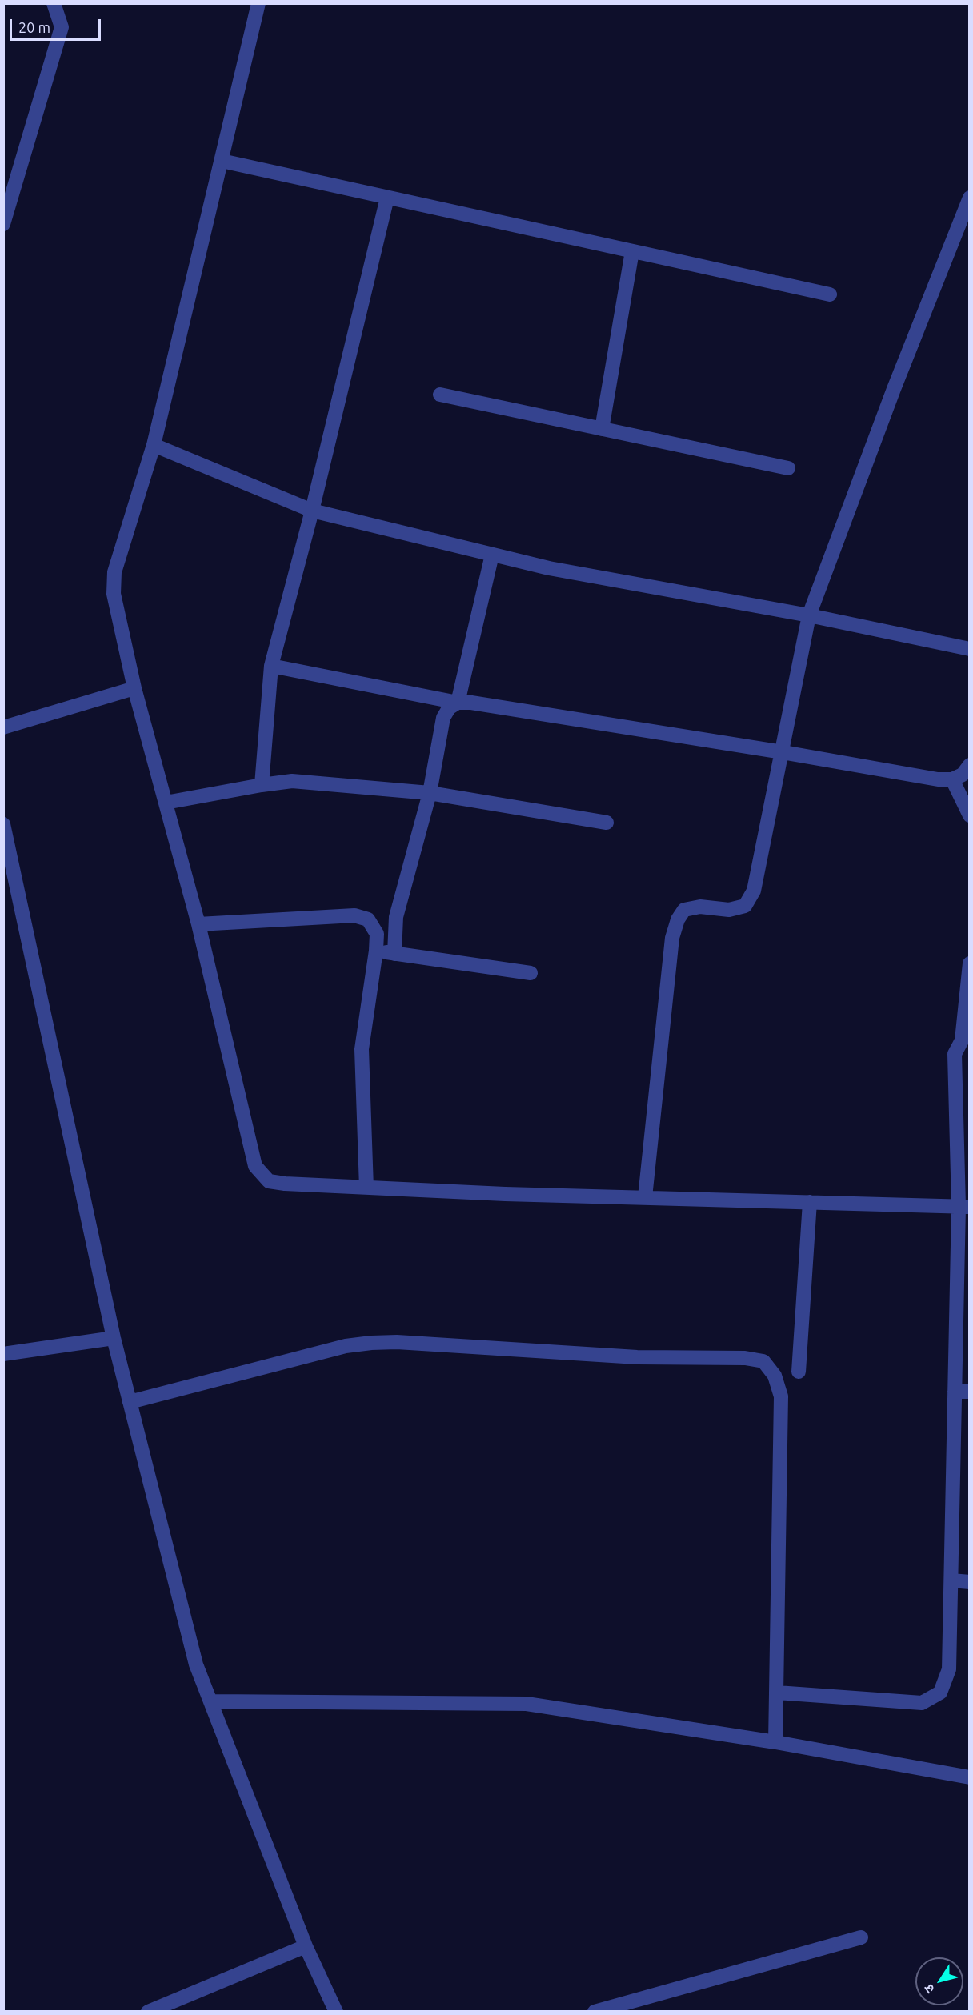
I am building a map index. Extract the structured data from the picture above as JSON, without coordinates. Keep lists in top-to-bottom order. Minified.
{"scale_bar":"20 m","north":"bottom left"}
